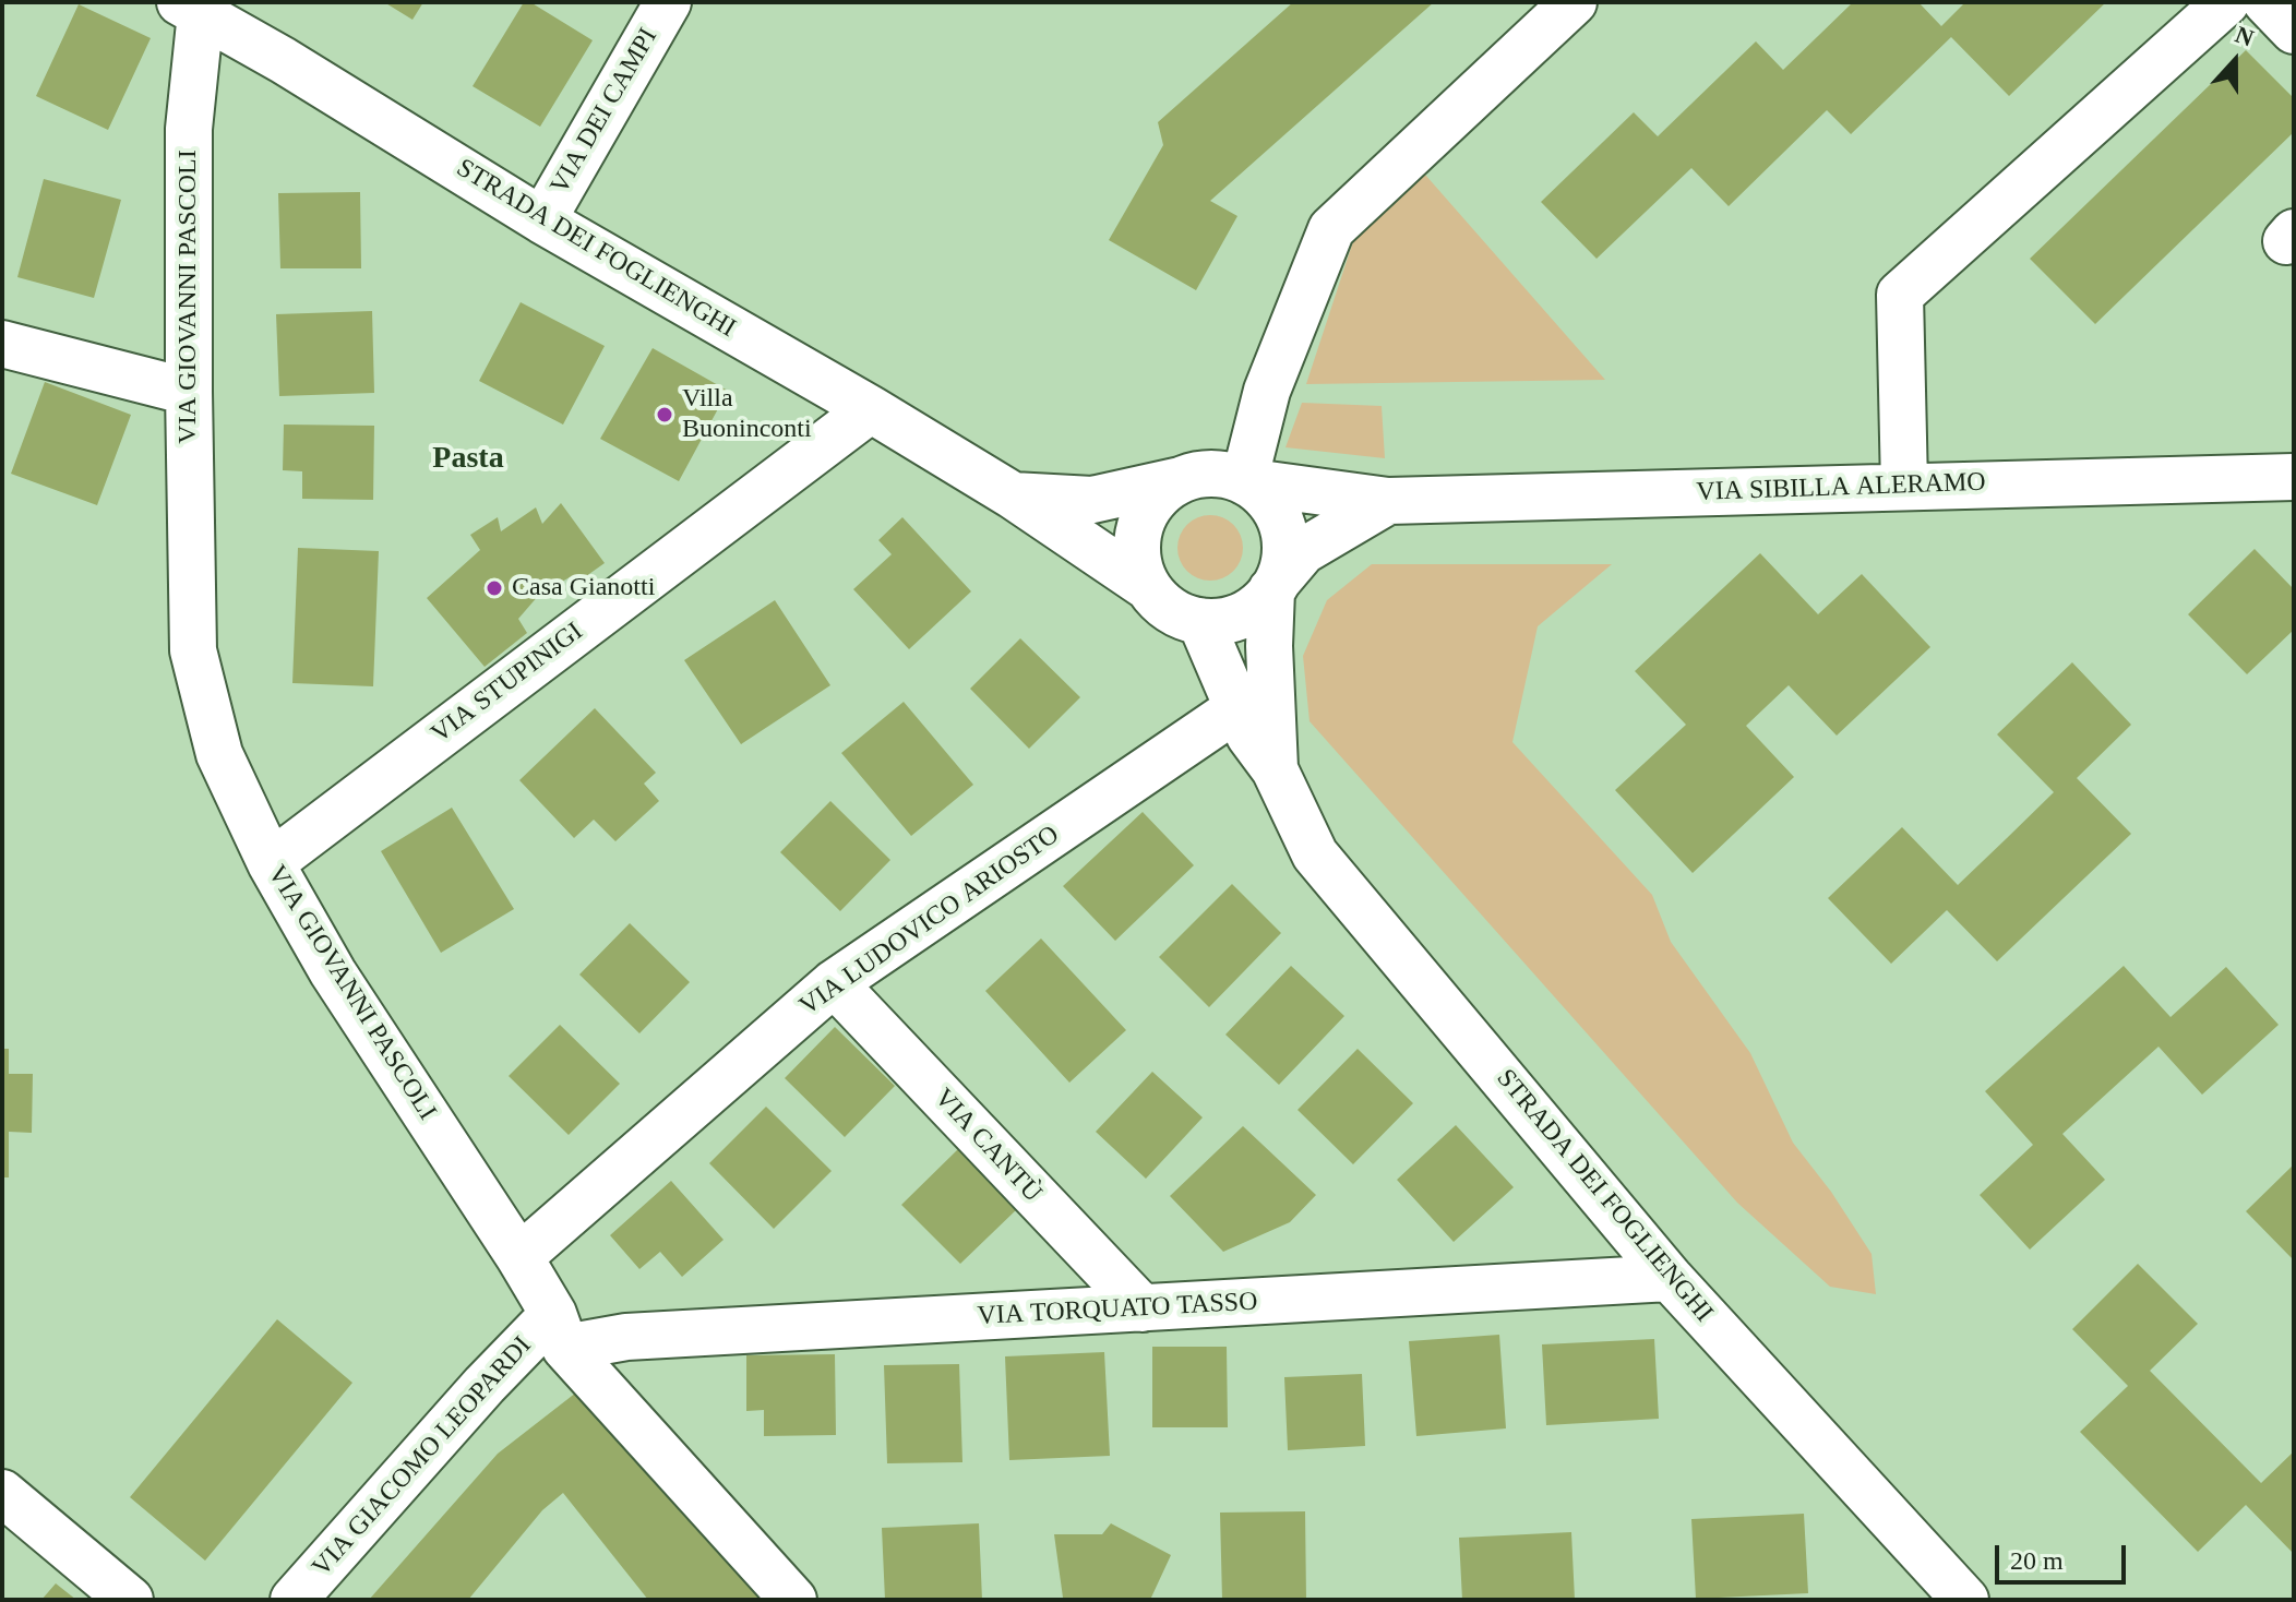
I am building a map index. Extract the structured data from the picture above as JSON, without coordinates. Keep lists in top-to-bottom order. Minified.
{"streets":{"street":["VIA DEI CAMPI","STRADA DEI FOGLIENGHI","VIA GIOVANNI PASCOLI","VIA SIBILLA ALERAMO","VIA STUPINIGI","VIA LUDOVICO ARIOSTO","VIA CANTÙ","VIA TORQUATO TASSO","VIA GIACOMO LEOPARDI"]},"crossings":[["VIA DEI CAMPI","STRADA DEI FOGLIENGHI"],["STRADA DEI FOGLIENGHI","VIA GIOVANNI PASCOLI"],["STRADA DEI FOGLIENGHI","VIA SIBILLA ALERAMO"],["STRADA DEI FOGLIENGHI","VIA STUPINIGI"],["STRADA DEI FOGLIENGHI","VIA LUDOVICO ARIOSTO"],["STRADA DEI FOGLIENGHI","VIA TORQUATO TASSO"],["VIA GIOVANNI PASCOLI","VIA STUPINIGI"],["VIA GIOVANNI PASCOLI","VIA LUDOVICO ARIOSTO"],["VIA GIOVANNI PASCOLI","VIA TORQUATO TASSO"],["VIA GIOVANNI PASCOLI","VIA GIACOMO LEOPARDI"],["VIA LUDOVICO ARIOSTO","VIA CANTÙ"],["VIA CANTÙ","VIA TORQUATO TASSO"],["VIA TORQUATO TASSO","VIA GIACOMO LEOPARDI"]],"districts":["Pasta"],"places":["Villa Buoninconti","Casa Gianotti"],"scale_bar":"20 m","north":"top"}
